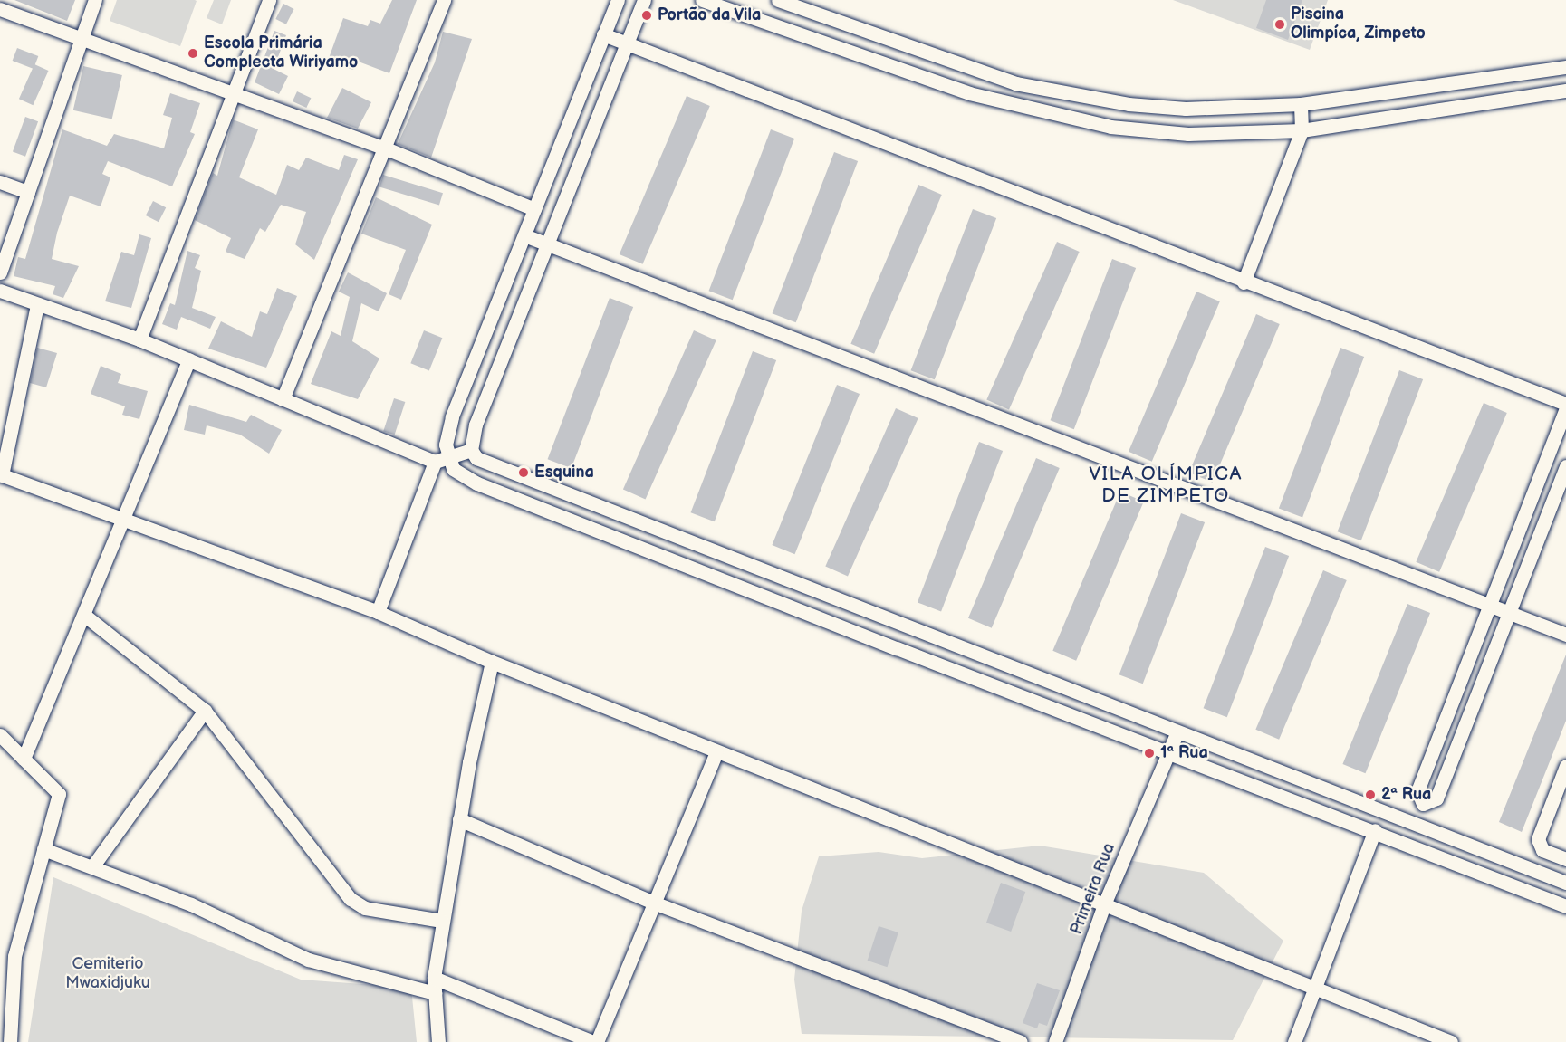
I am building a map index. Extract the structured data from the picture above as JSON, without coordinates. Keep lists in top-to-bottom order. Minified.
{"streets":{"street":["Primeira Rua"]},"districts":["VILA OLÍMPICA DE ZIMPETO"],"parks":["Cemiterio Mwaxidjuku"],"places":["Portão da Vila","Piscina Olimpíca, Zimpeto","Escola Primária Complecta Wiriyamo","Esquina","1ª Rua","2ª Rua"]}
